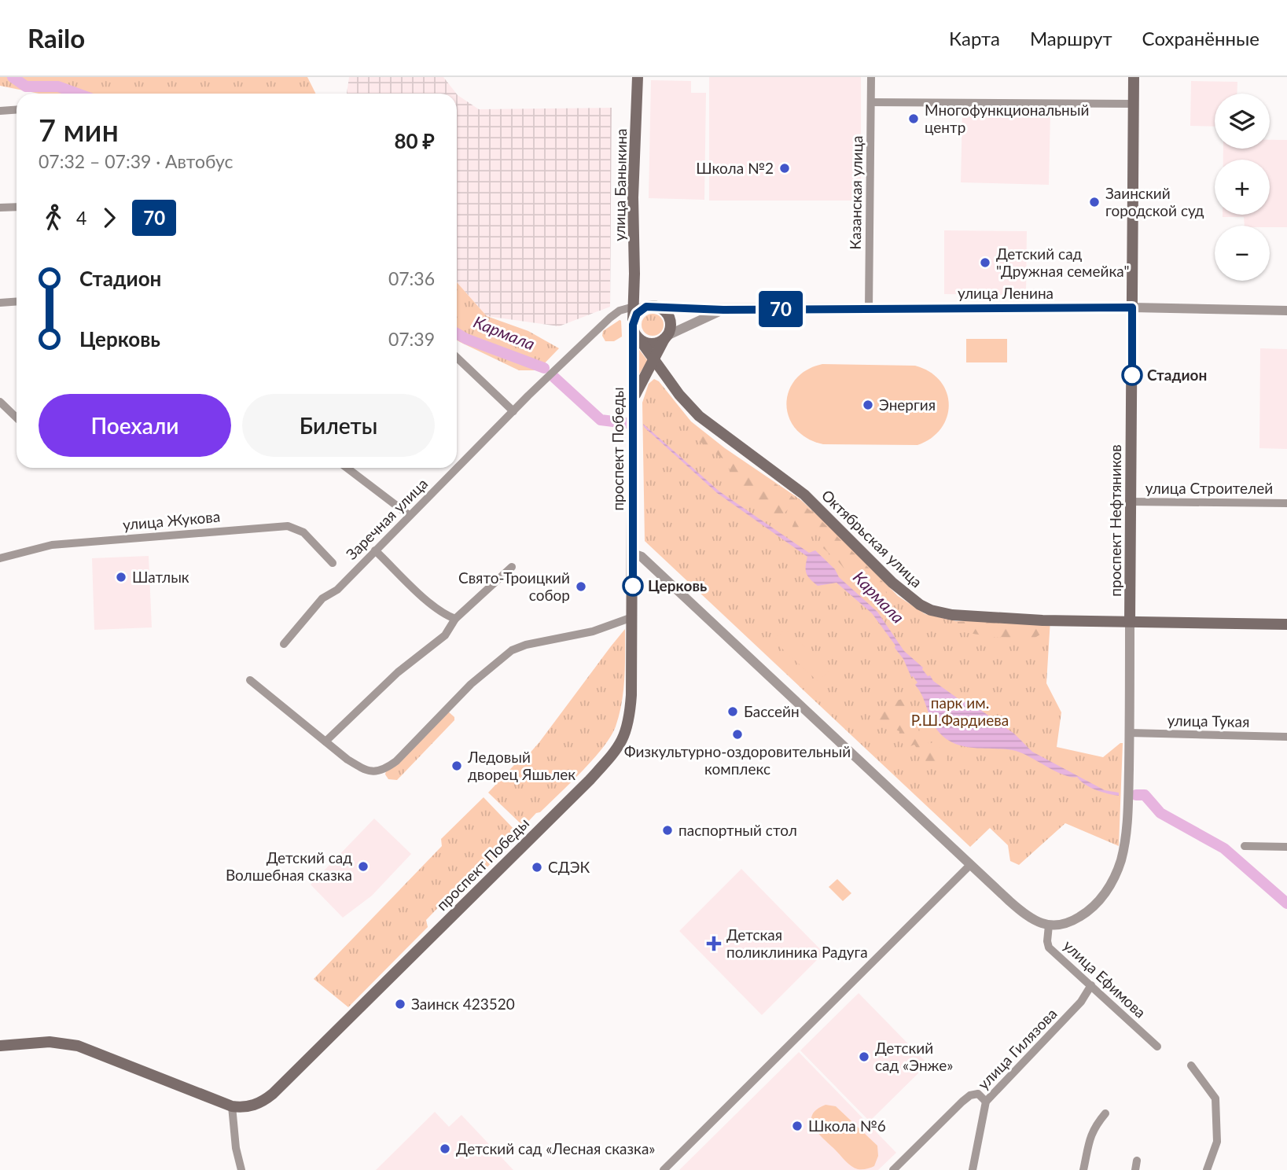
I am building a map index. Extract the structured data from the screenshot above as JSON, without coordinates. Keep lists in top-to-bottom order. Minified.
{"streets":{"main road":["улица Баныкина","проспект Победы","проспект Нефтяников","Октябрьская улица"],"street":["Казанская улица","улица Ленина","улица Строителей","Заречная улица","улица Жукова","улица Тукая","улица Ефимова","улица Гилязова"]},"crossings":[["улица Баныкина","проспект Победы"],["улица Баныкина","Заречная улица"],["Казанская улица","улица Ленина"],["улица Ленина","проспект Победы"],["улица Ленина","проспект Нефтяников"],["улица Ленина","Октябрьская улица"],["проспект Победы","Заречная улица"],["проспект Победы","Октябрьская улица"],["улица Строителей","проспект Нефтяников"],["проспект Нефтяников","Октябрьская улица"],["проспект Нефтяников","улица Тукая"],["проспект Нефтяников","улица Ефимова"],["улица Ефимова","улица Гилязова"]],"water":["Кармала"],"parks":["парк им. Р.Ш.Фардиева"],"places":{"other":["Многофункциональный центр","Школа №2","Заинский городской суд","Детский сад \"Дружная семейка\"","Стадион","Энергия","Шатлык","Церковь","Свято-Троицкий собор","Бассейн","Физкультурно-оздоровительный комплекс","Ледовый дворец Яшьлек","паспортный стол","Детский сад Волшебная сказка","СДЭК","Заинск 423520","Детский сад «Энже»","Школа №6","Детский сад «Лесная сказка»"],"health":["Детская поликлиника Радуга"]},"lines":["bus line 70"],"page":{"header":"Railo","nav":["Карта","Маршрут","Сохранённые"],"on_map":"70","map_buttons":["+","−"],"heading":["7 мин","07:32 – 07:39 · Автобус","80 ₽"],"legs":["4","70"],"list":[{"name":"Стадион","value":"07:36"},{"name":"Церковь","value":"07:39"}],"buttons":["Поехали","Билеты"]}}
